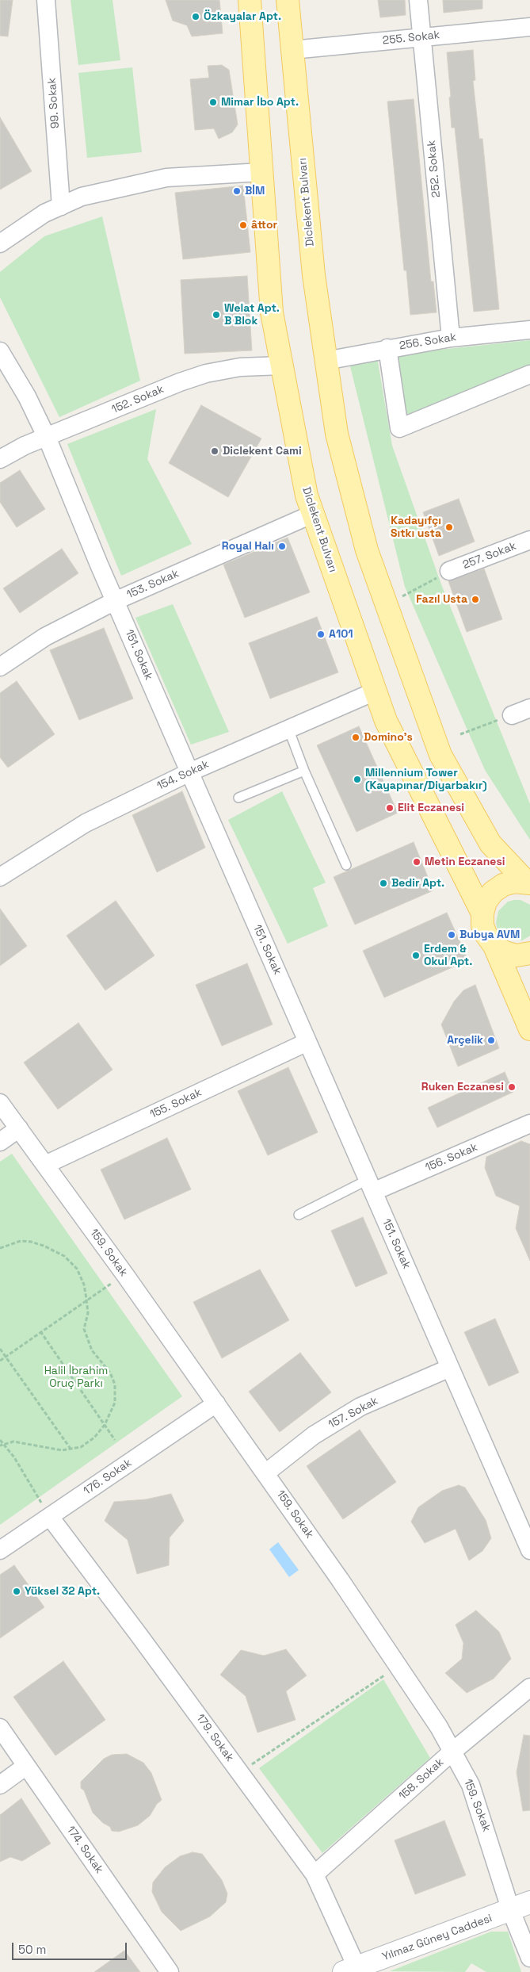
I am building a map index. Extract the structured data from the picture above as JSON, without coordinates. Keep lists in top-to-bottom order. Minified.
{"streets":{"main road":["Diclekent Bulvarı"],"street":["255. Sokak","99. Sokak","252. Sokak","256. Sokak","152. Sokak","257. Sokak","153. Sokak","151. Sokak","154. Sokak","155. Sokak","156. Sokak","159. Sokak","157. Sokak","176. Sokak","179. Sokak","158. Sokak","174. Sokak","Yılmaz Güney Caddesi"]},"crossings":[["255. Sokak","252. Sokak"],["255. Sokak","Diclekent Bulvarı"],["252. Sokak","256. Sokak"],["Diclekent Bulvarı","256. Sokak"],["Diclekent Bulvarı","152. Sokak"],["Diclekent Bulvarı","153. Sokak"],["Diclekent Bulvarı","154. Sokak"],["152. Sokak","151. Sokak"],["153. Sokak","151. Sokak"],["151. Sokak","154. Sokak"],["151. Sokak","155. Sokak"],["151. Sokak","156. Sokak"],["151. Sokak","157. Sokak"],["155. Sokak","159. Sokak"],["159. Sokak","157. Sokak"],["159. Sokak","176. Sokak"],["159. Sokak","158. Sokak"],["159. Sokak","Yılmaz Güney Caddesi"],["176. Sokak","179. Sokak"],["179. Sokak","158. Sokak"],["179. Sokak","Yılmaz Güney Caddesi"]],"parks":["Halil İbrahim Oruç Parkı"],"places":["Özkayalar Apt.","Mimar İbo Apt.","BİM","âttor","Welat Apt. B Blok","Diclekent Cami","Kadayıfçı Sıtkı usta","Royal Halı","Fazıl Usta","A101","Domino's","Millennium Tower (Kayapınar/Diyarbakır)","Elit Eczanesi","Metin Eczanesi","Bedir Apt.","Bubya AVM","Erdem & Okul Apt.","Arçelik","Ruken Eczanesi","Yüksel 32 Apt."],"scale_bar":"50 m"}
